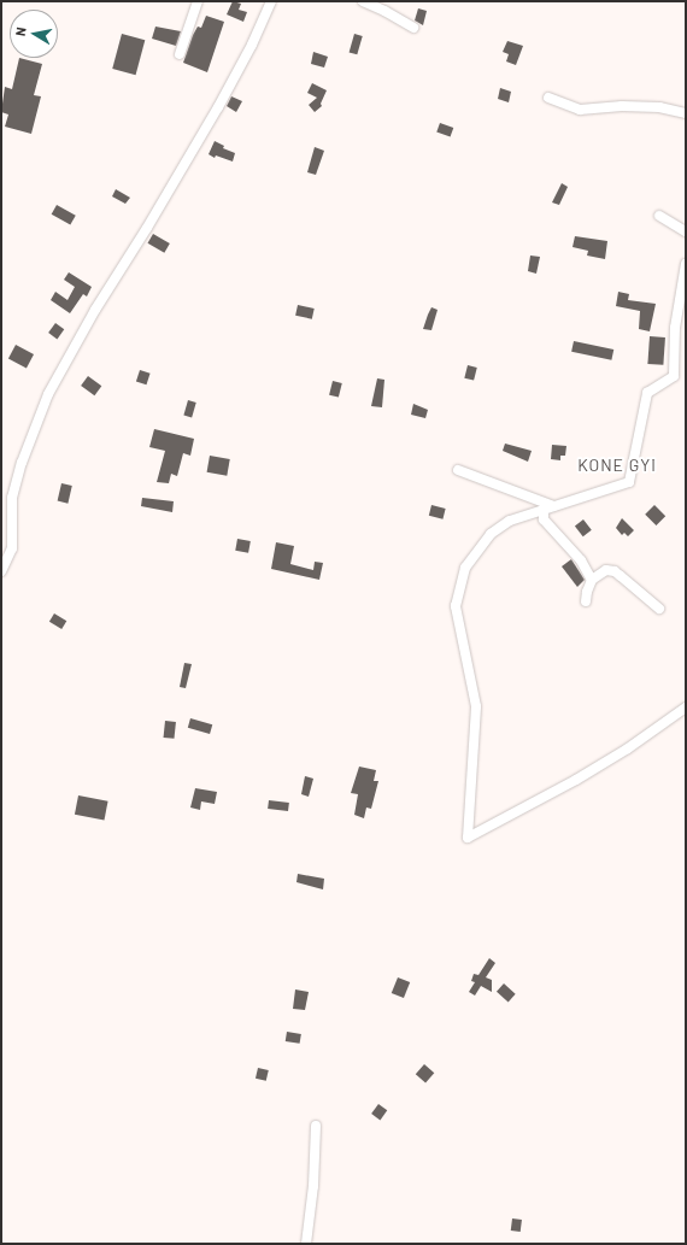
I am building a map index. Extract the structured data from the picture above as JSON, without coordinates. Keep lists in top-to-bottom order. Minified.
{"districts":["KONE GYI"],"north":"left"}
